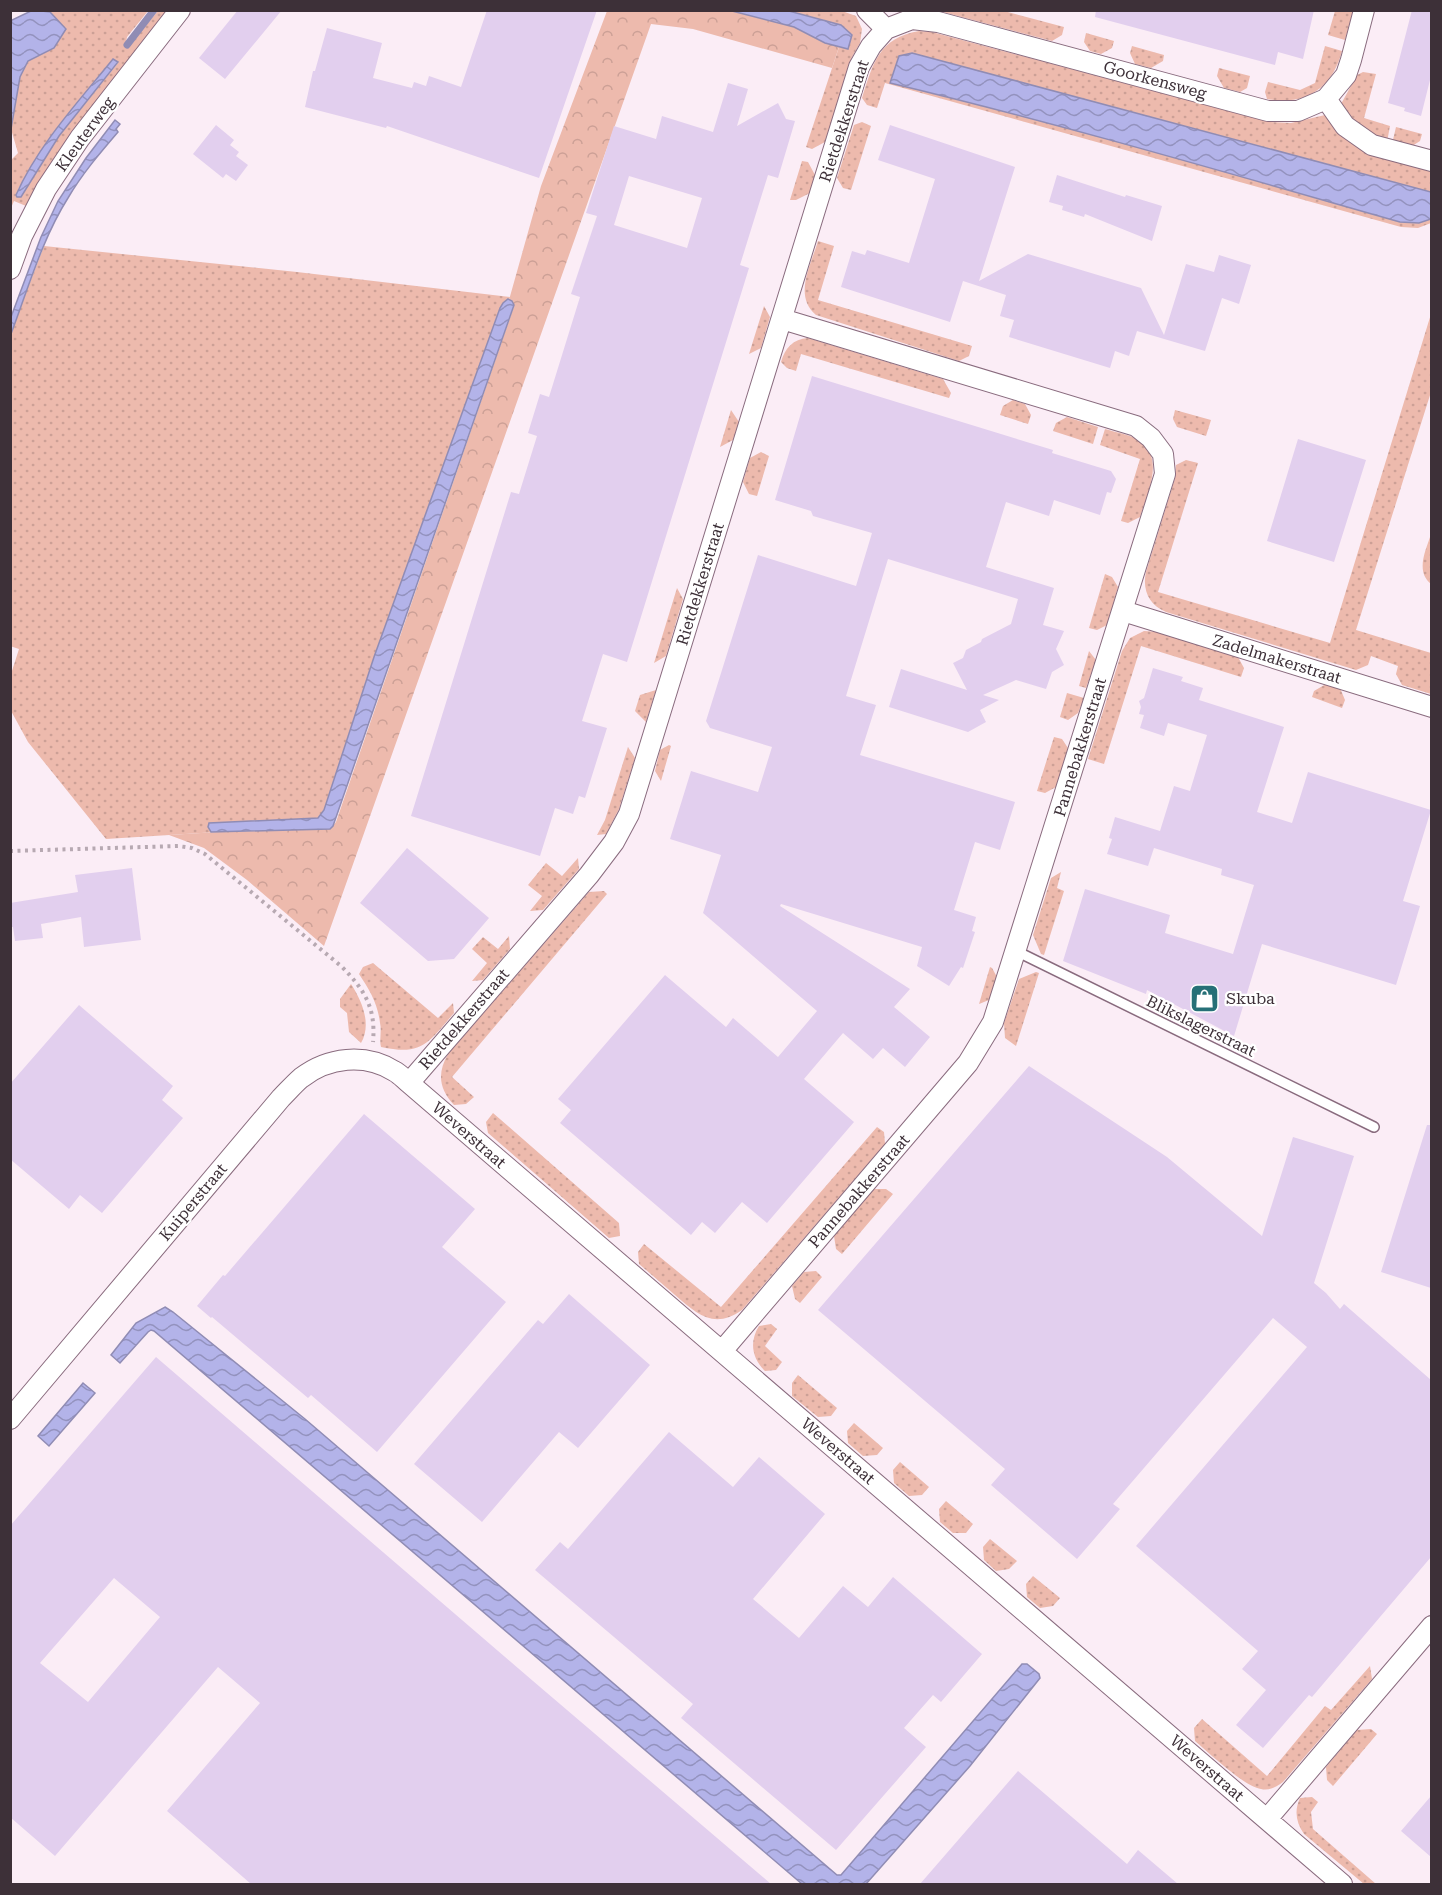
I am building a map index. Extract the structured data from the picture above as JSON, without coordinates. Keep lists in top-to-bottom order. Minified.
{"streets":{"street":["Goorkensweg","Rietdekkerstraat","Kleuterweg","Zadelmakerstraat","Pannebakkerstraat","Weverstraat","Kuiperstraat"],"lane":["Blikslagerstraat"]},"crossings":[["Goorkensweg","Rietdekkerstraat"],["Rietdekkerstraat","Pannebakkerstraat"],["Rietdekkerstraat","Weverstraat"],["Rietdekkerstraat","Kuiperstraat"],["Zadelmakerstraat","Pannebakkerstraat"],["Pannebakkerstraat","Blikslagerstraat"],["Pannebakkerstraat","Weverstraat"],["Weverstraat","Kuiperstraat"]],"places":{"shop":["Skuba"]}}
